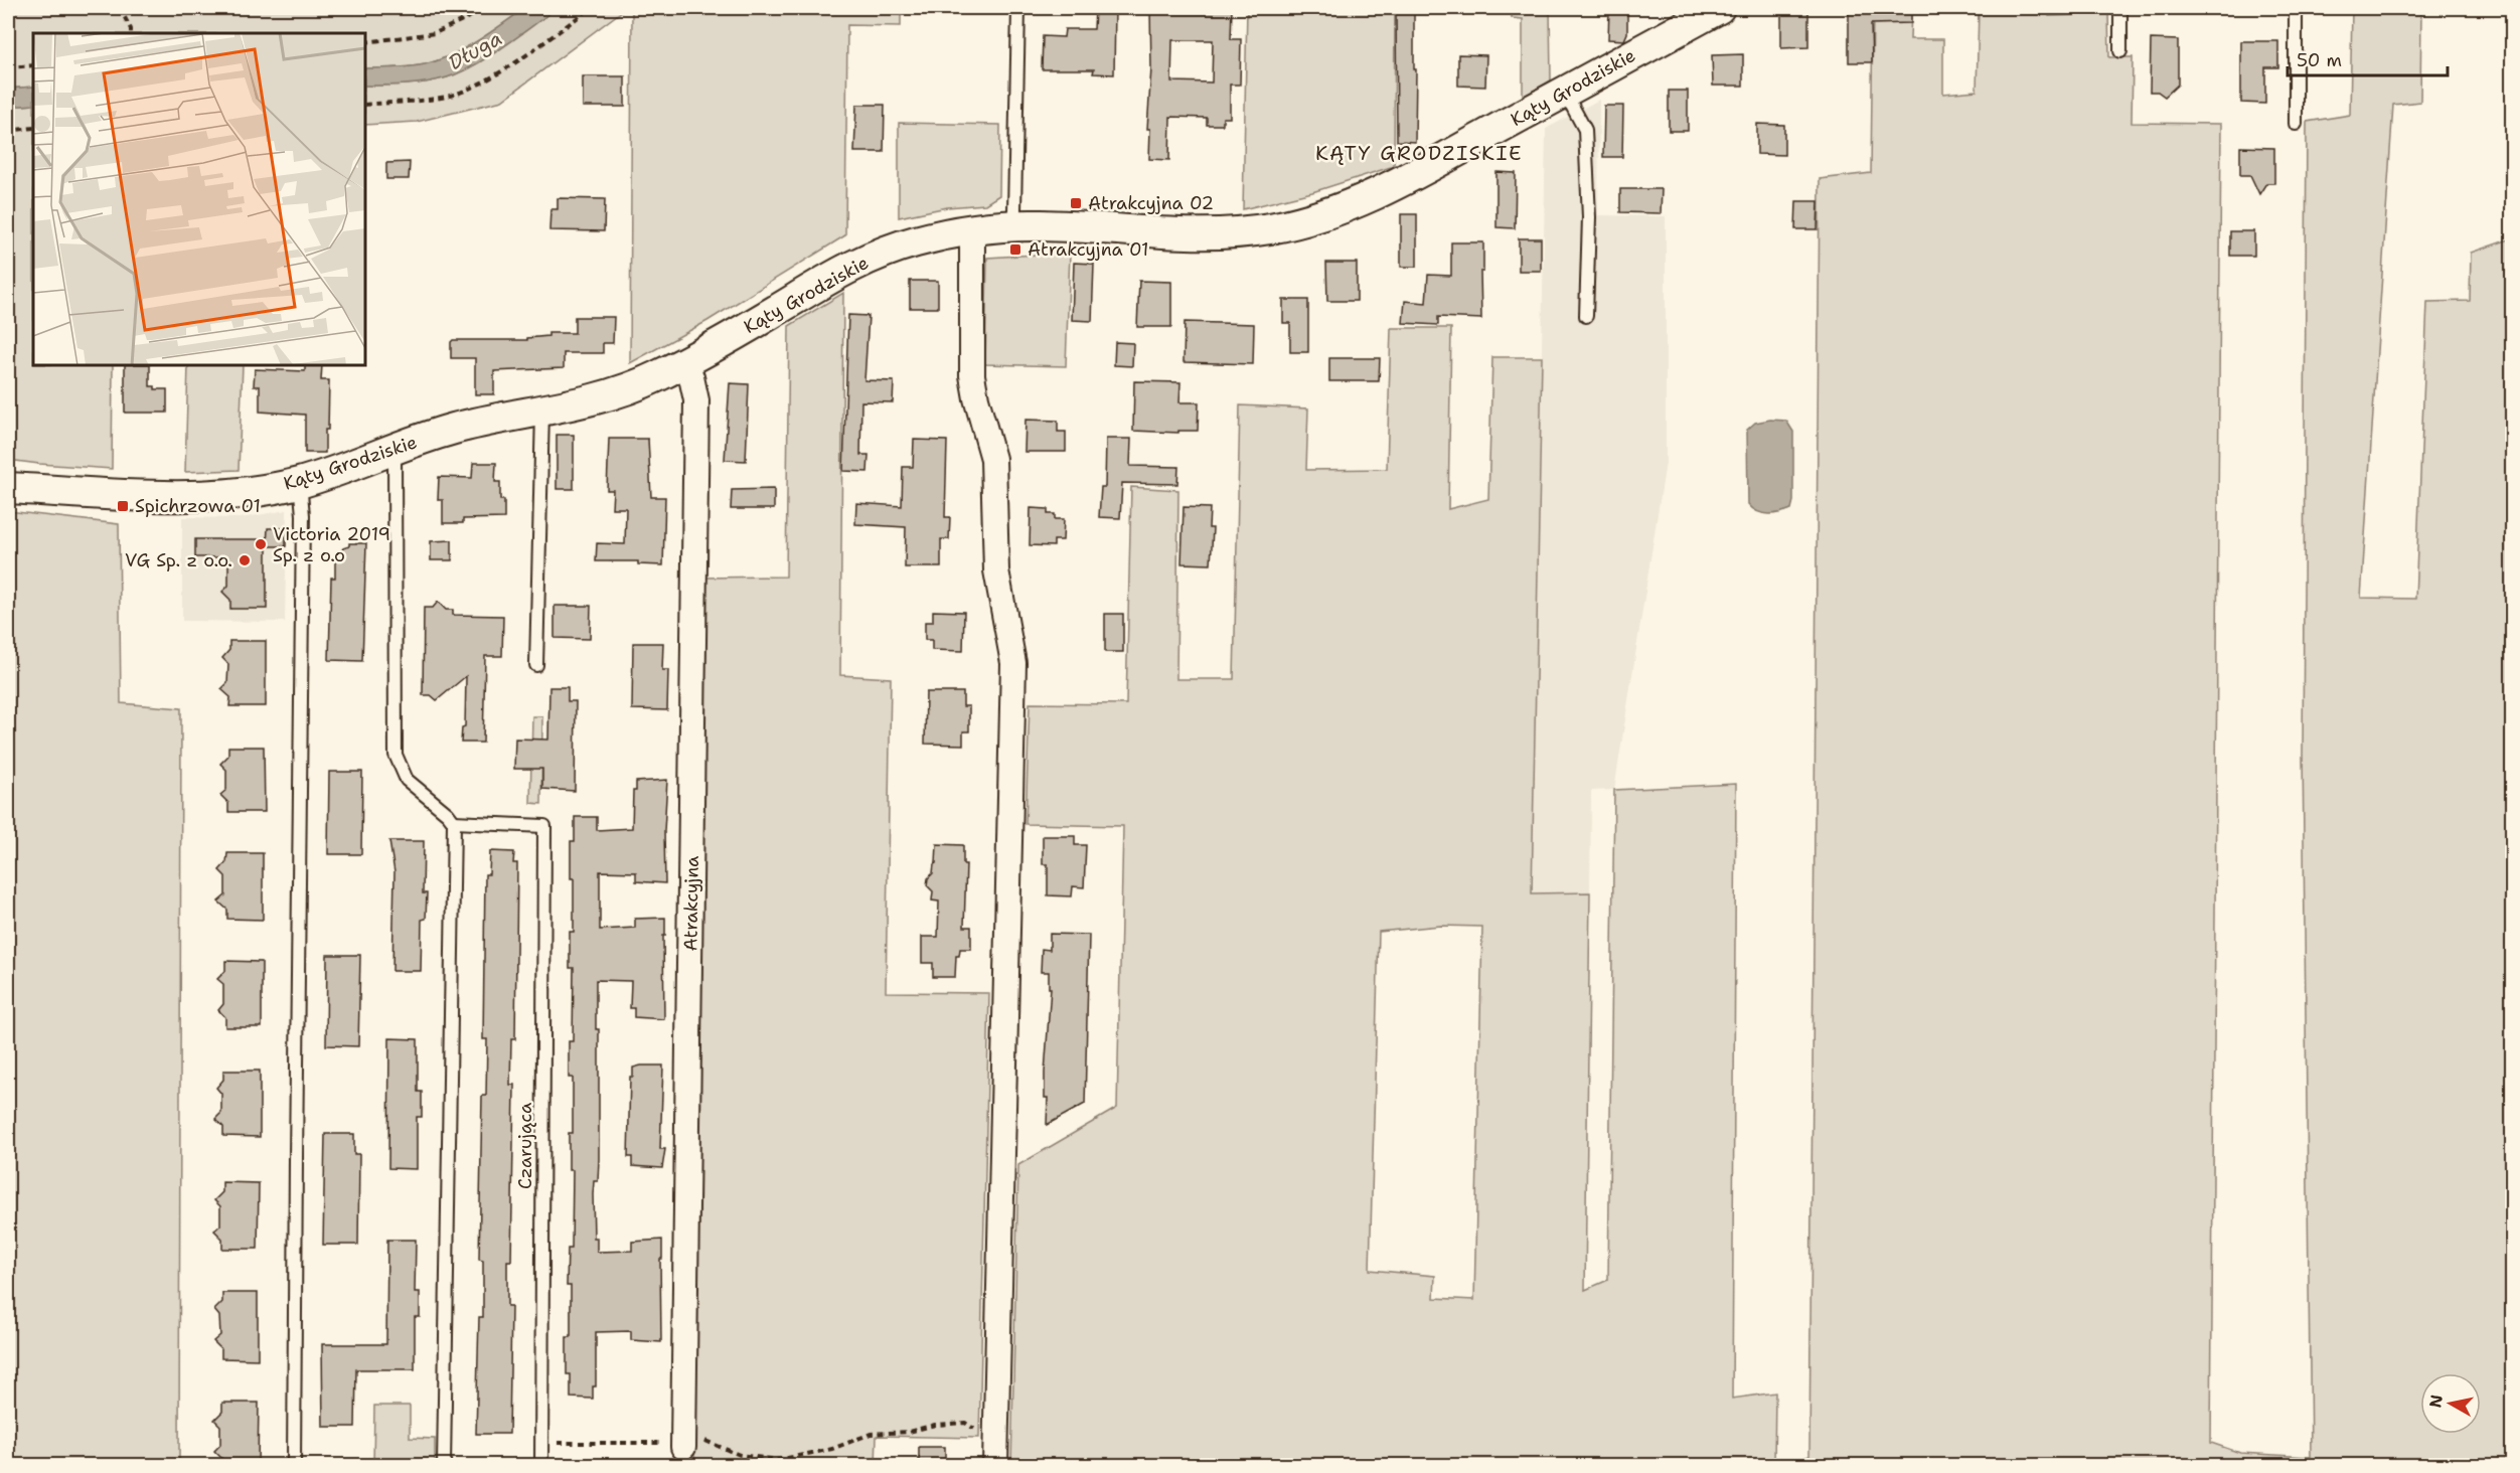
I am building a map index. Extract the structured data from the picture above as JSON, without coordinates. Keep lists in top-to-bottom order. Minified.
{"streets":{"street":["Kąty Grodziskie","Atrakcyjna"],"lane":["Czarująca"]},"crossings":[["Kąty Grodziskie","Atrakcyjna"]],"districts":["KĄTY GRODZISKIE"],"water":["Długa"],"places":{"transit":["Atrakcyjna 02","Atrakcyjna 01","Spichrzowa 01"],"other":["Victoria 2019 Sp. z o.o","VG Sp. z o.o."]},"scale_bar":"50 m","north":"left"}
